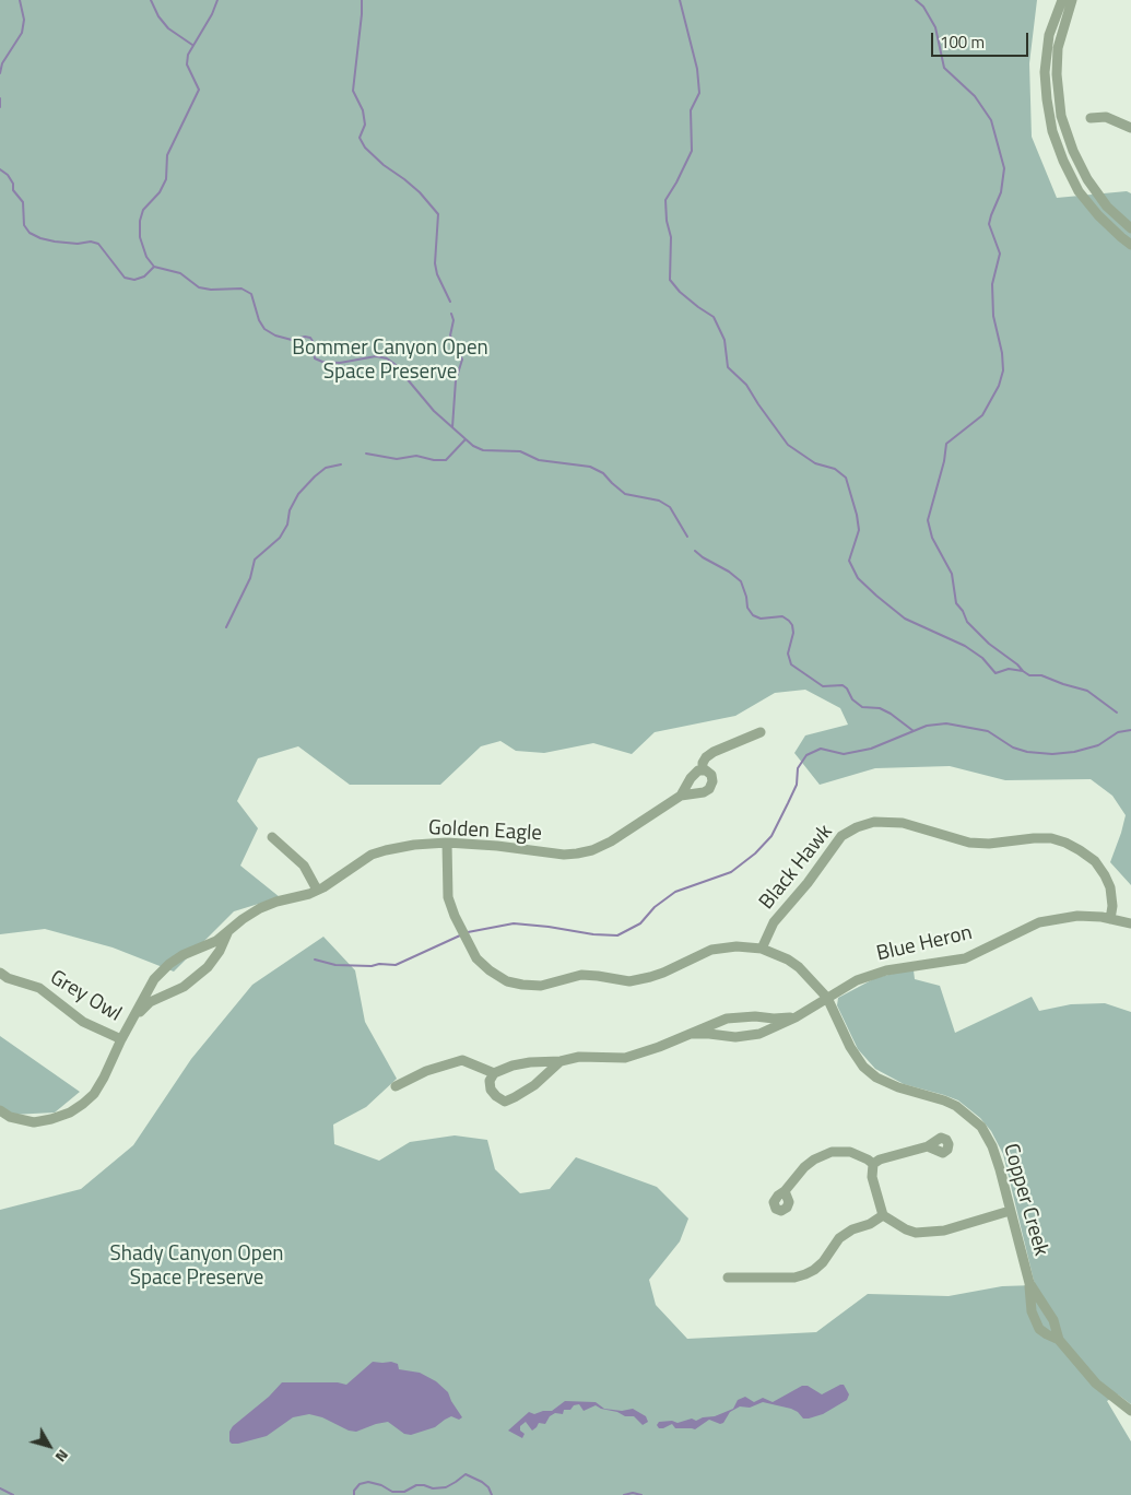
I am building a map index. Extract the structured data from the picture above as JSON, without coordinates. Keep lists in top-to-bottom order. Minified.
{"streets":{"street":["Golden Eagle","Black Hawk","Blue Heron","Grey Owl","Copper Creek"]},"crossings":[["Golden Eagle","Grey Owl"],["Golden Eagle","Copper Creek"],["Black Hawk","Blue Heron"],["Black Hawk","Copper Creek"],["Blue Heron","Copper Creek"]],"parks":["Bommer Canyon Open Space Preserve","Shady Canyon Open Space Preserve"],"scale_bar":"100 m","north":"bottom right"}
